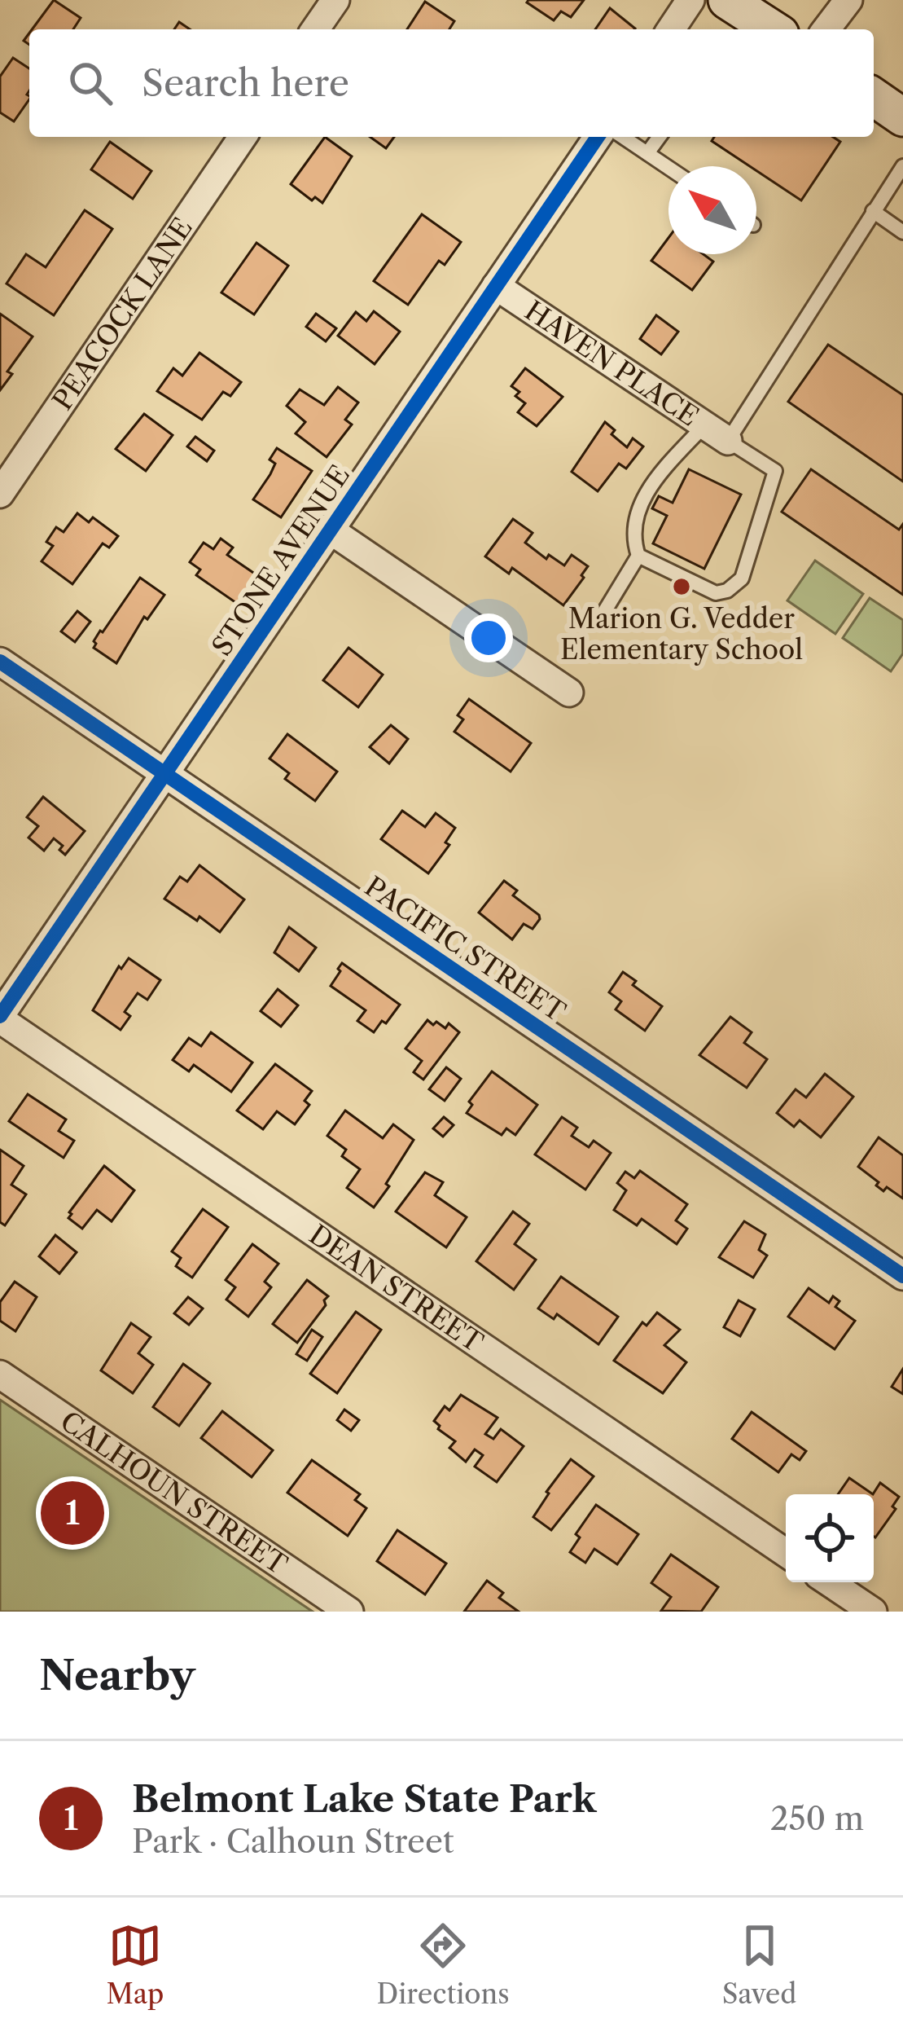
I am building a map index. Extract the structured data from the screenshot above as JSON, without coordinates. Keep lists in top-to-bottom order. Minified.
{"streets":{"street":["PEACOCK LANE","HAVEN PLACE","STONE AVENUE","PACIFIC STREET","DEAN STREET","CALHOUN STREET"]},"crossings":[["HAVEN PLACE","STONE AVENUE"],["STONE AVENUE","PACIFIC STREET"],["STONE AVENUE","DEAN STREET"]],"places":["Marion G. Vedder Elementary School"],"north":"top left","page":{"search":"Search here","pins":"1","heading":"Nearby","list":[{"mark":"1","name":"Belmont Lake State Park","note":"Park · Calhoun Street","value":"250 m"}],"nav":["Map","Directions","Saved"]}}
